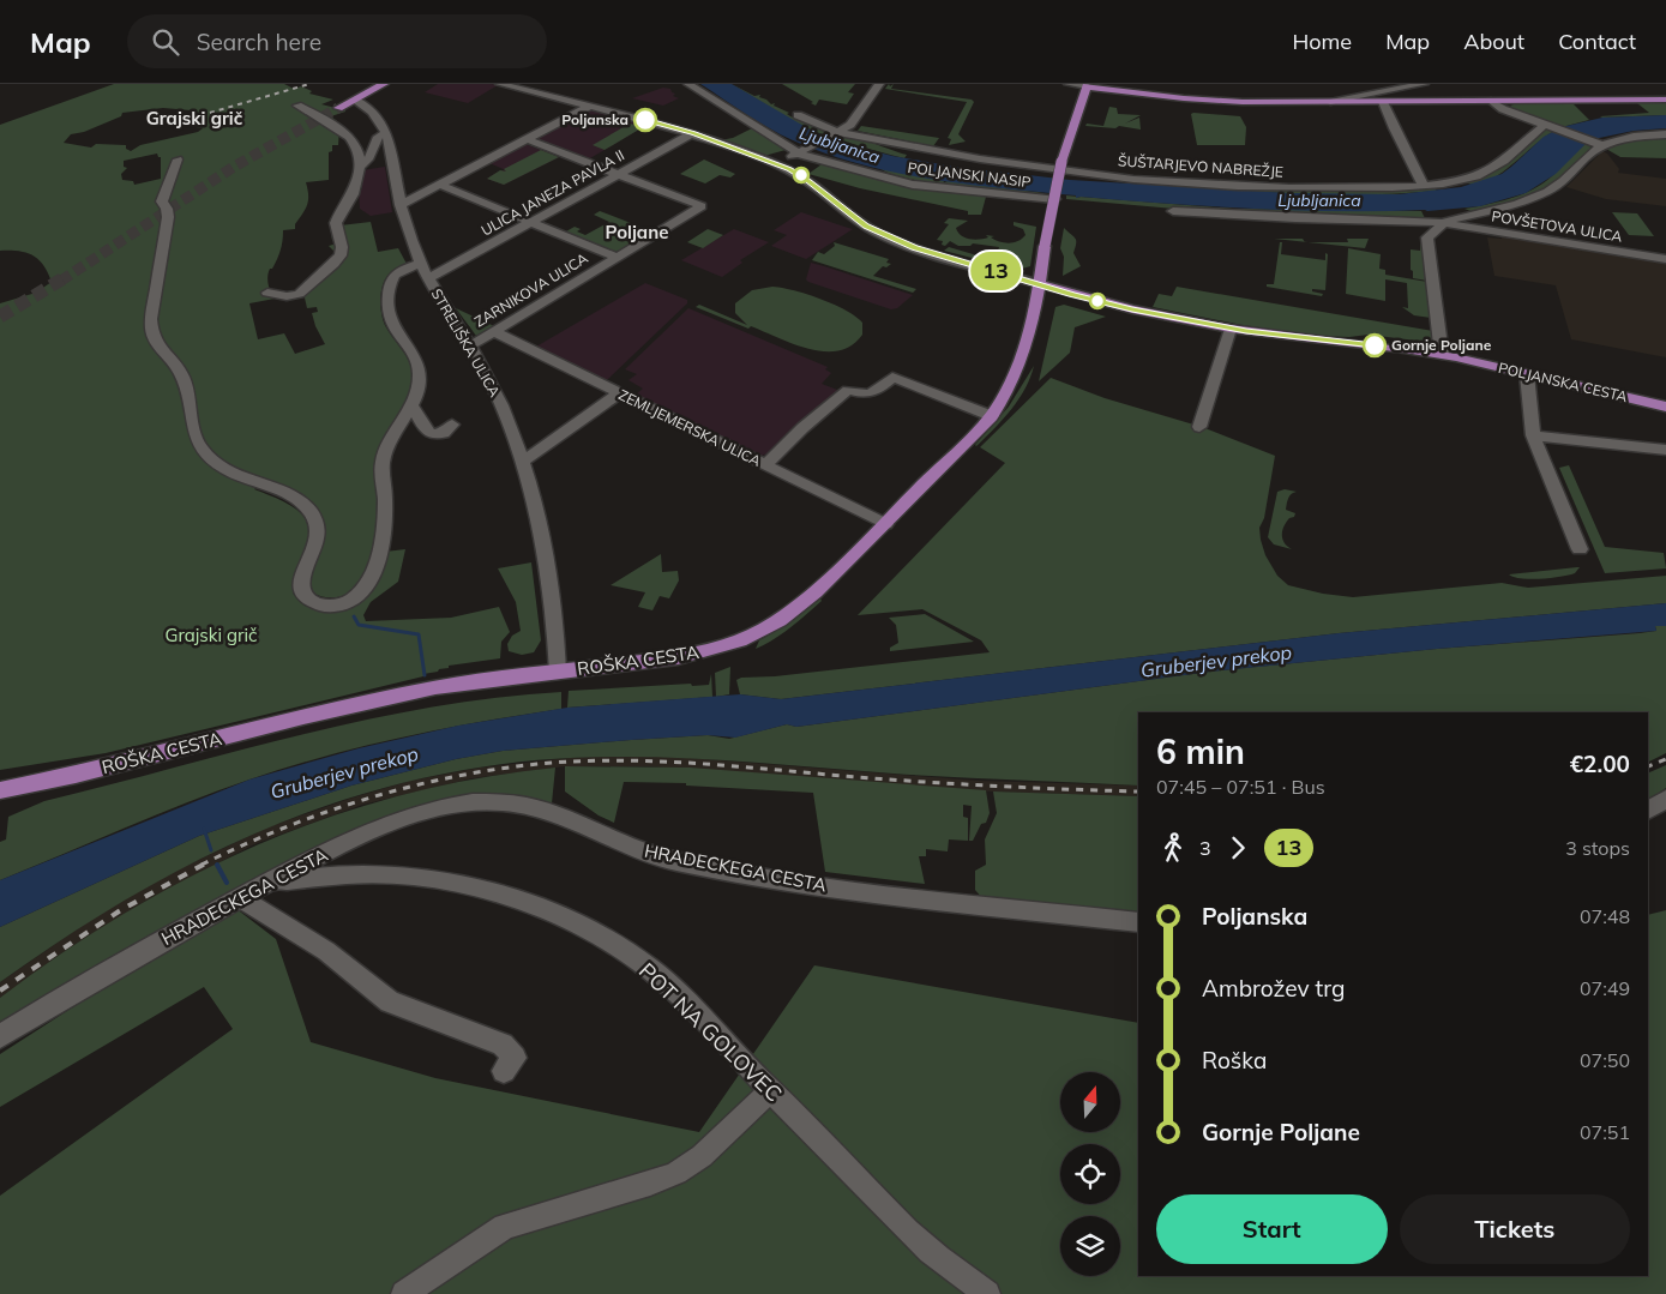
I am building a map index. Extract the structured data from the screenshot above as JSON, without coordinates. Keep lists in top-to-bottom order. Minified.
{"streets":{"main road":["POLJANSKA CESTA","ROŠKA CESTA"],"street":["ŠUŠTARJEVO NABREŽJE","POLJANSKI NASIP","ULICA JANEZA PAVLA II","POVŠETOVA ULICA","ZARNIKOVA ULICA","STRELIŠKA ULICA","ZEMLJEMERSKA ULICA","HRADECKEGA CESTA","POT NA GOLOVEC"]},"crossings":[["ULICA JANEZA PAVLA II","ZARNIKOVA ULICA"],["ULICA JANEZA PAVLA II","STRELIŠKA ULICA"],["ULICA JANEZA PAVLA II","POLJANSKA CESTA"],["ZARNIKOVA ULICA","STRELIŠKA ULICA"],["ZARNIKOVA ULICA","ZEMLJEMERSKA ULICA"],["STRELIŠKA ULICA","ROŠKA CESTA"],["POLJANSKA CESTA","ROŠKA CESTA"],["ZEMLJEMERSKA ULICA","ROŠKA CESTA"],["HRADECKEGA CESTA","POT NA GOLOVEC"]],"districts":["Grajski grič","Poljane"],"water":["Ljubljanica","Gruberjev prekop"],"parks":["Grajski grič"],"places":["Poljanska","Gornje Poljane"],"lines":["bus line 13"],"north":"top","page":{"header":"Map","search":"Search here","nav":["Home","Map","About","Contact"],"on_map":"13","heading":["6 min","07:45 – 07:51 · Bus","€2.00"],"legs":["3","13","3 stops"],"list":[{"name":"Poljanska","value":"07:48"},{"name":"Ambrožev trg","value":"07:49"},{"name":"Roška","value":"07:50"},{"name":"Gornje Poljane","value":"07:51"}],"buttons":["Start","Tickets"]}}
